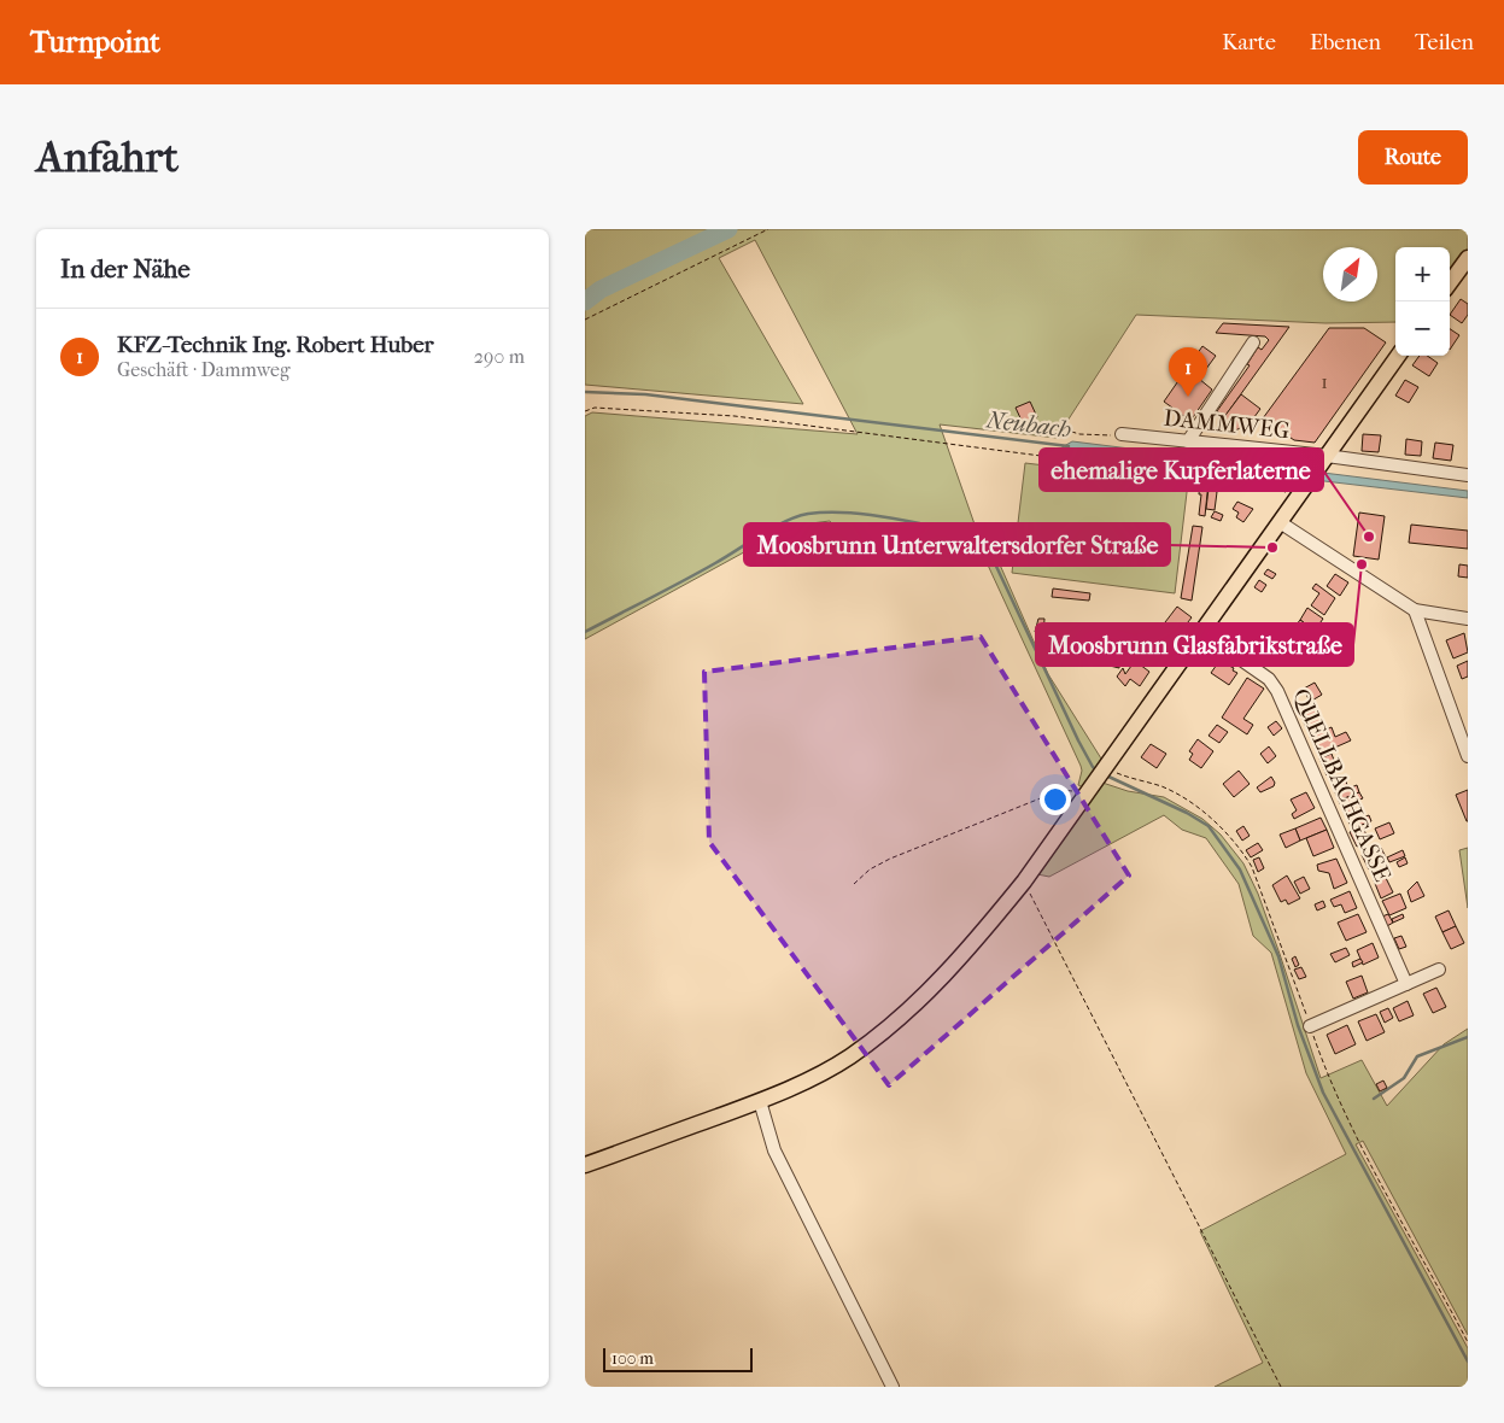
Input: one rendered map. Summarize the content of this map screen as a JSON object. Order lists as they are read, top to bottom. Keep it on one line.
{"streets":{"street":["DAMMWEG","QUELLBACHGASSE"]},"water":["Neubach"],"places":["ehemalige Kupferlaterne","Moosbrunn Unterwaltersdorfer Straße","Moosbrunn Glasfabrikstraße"],"house_numbers":["1"],"scale_bar":"100 m","north":"top right","page":{"header":"Turnpoint","nav":["Karte","Ebenen","Teilen"],"buttons":"Route","title":"Anfahrt","heading":"In der Nähe","map_buttons":["+","−"],"list":[{"mark":"1","name":"KFZ-Technik Ing. Robert Huber","note":"Geschäft · Dammweg","value":"290 m"}],"pins":"1","scale":"100 m"}}
